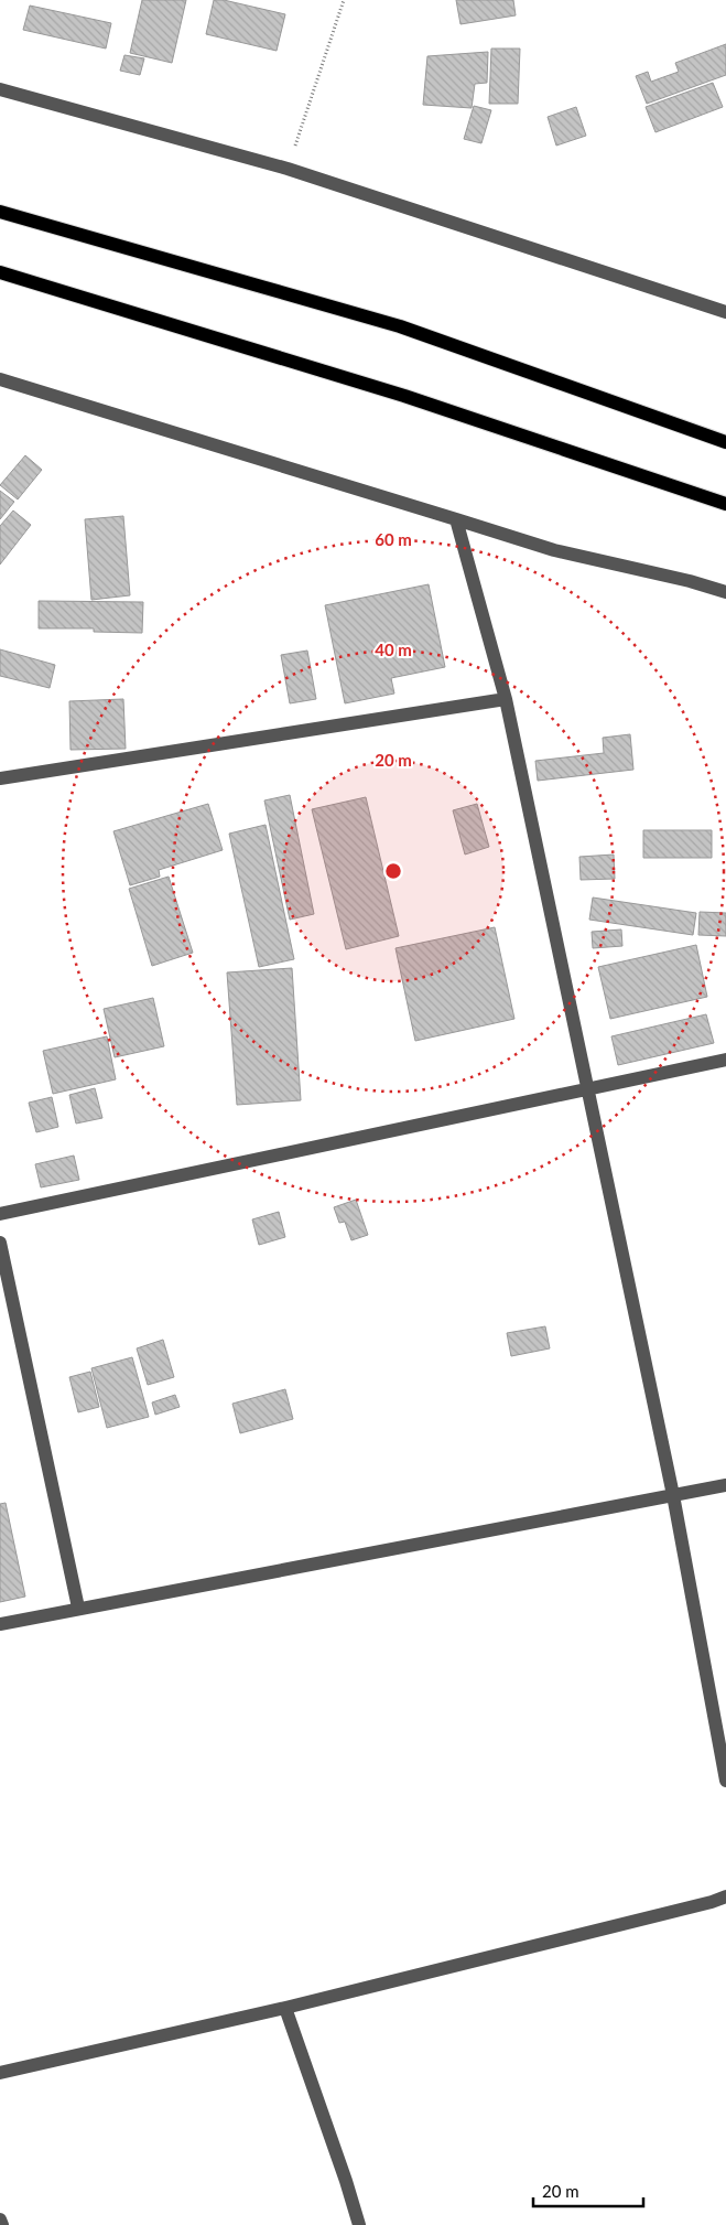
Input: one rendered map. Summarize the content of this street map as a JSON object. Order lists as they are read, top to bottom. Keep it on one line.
{"scale_bar":"20 m","rings":["60 m","40 m","20 m"]}
